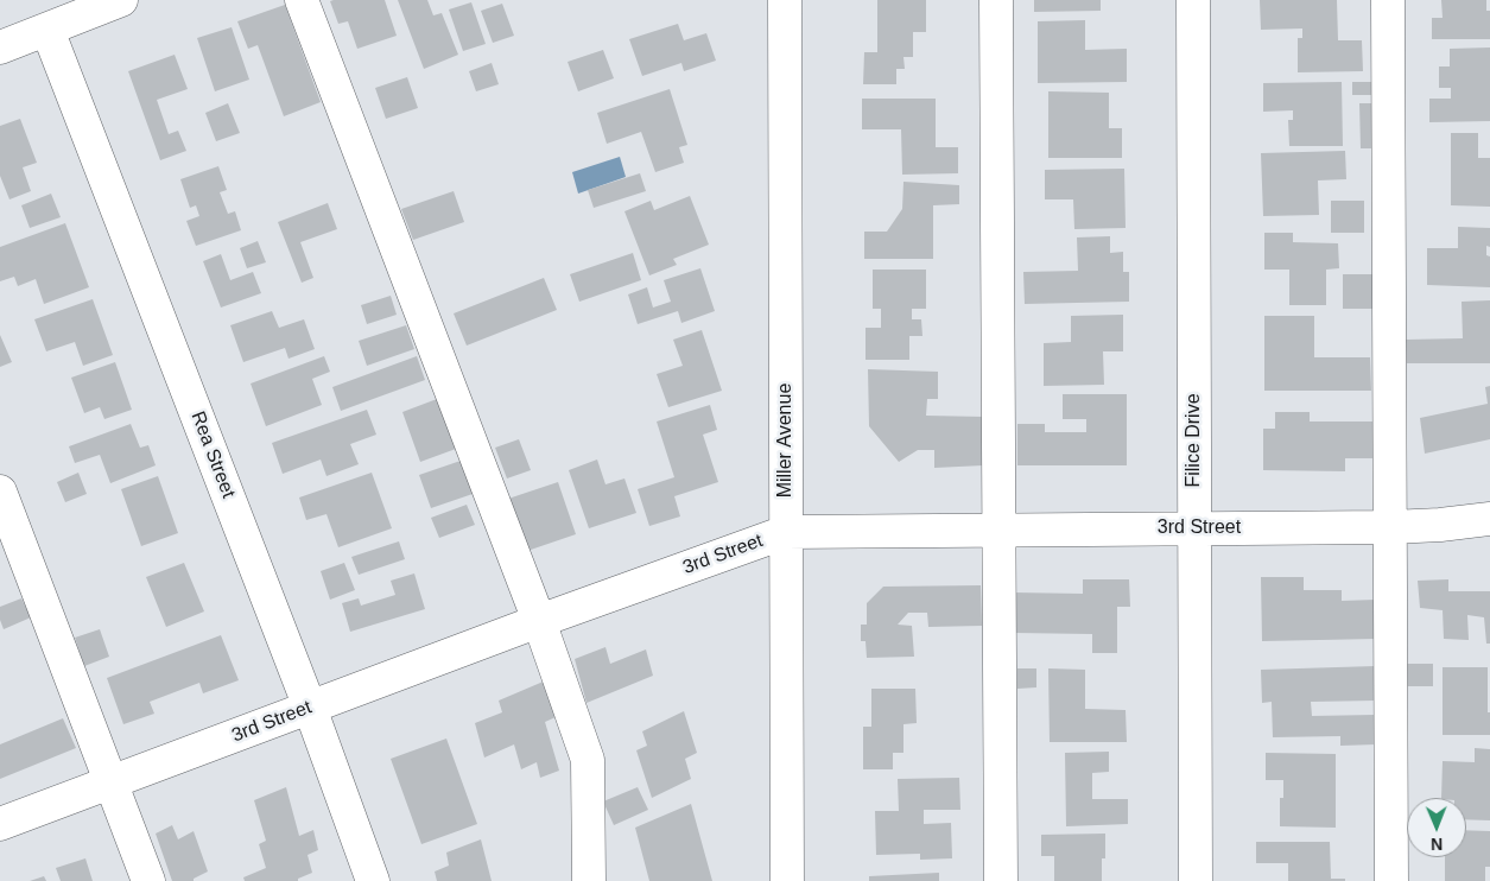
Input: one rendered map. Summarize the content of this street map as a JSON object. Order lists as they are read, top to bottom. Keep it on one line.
{"streets":{"street":["Miller Avenue","Filice Drive","Rea Street","3rd Street"]},"crossings":[["Miller Avenue","3rd Street"],["Filice Drive","3rd Street"],["Rea Street","3rd Street"]],"north":"bottom"}
